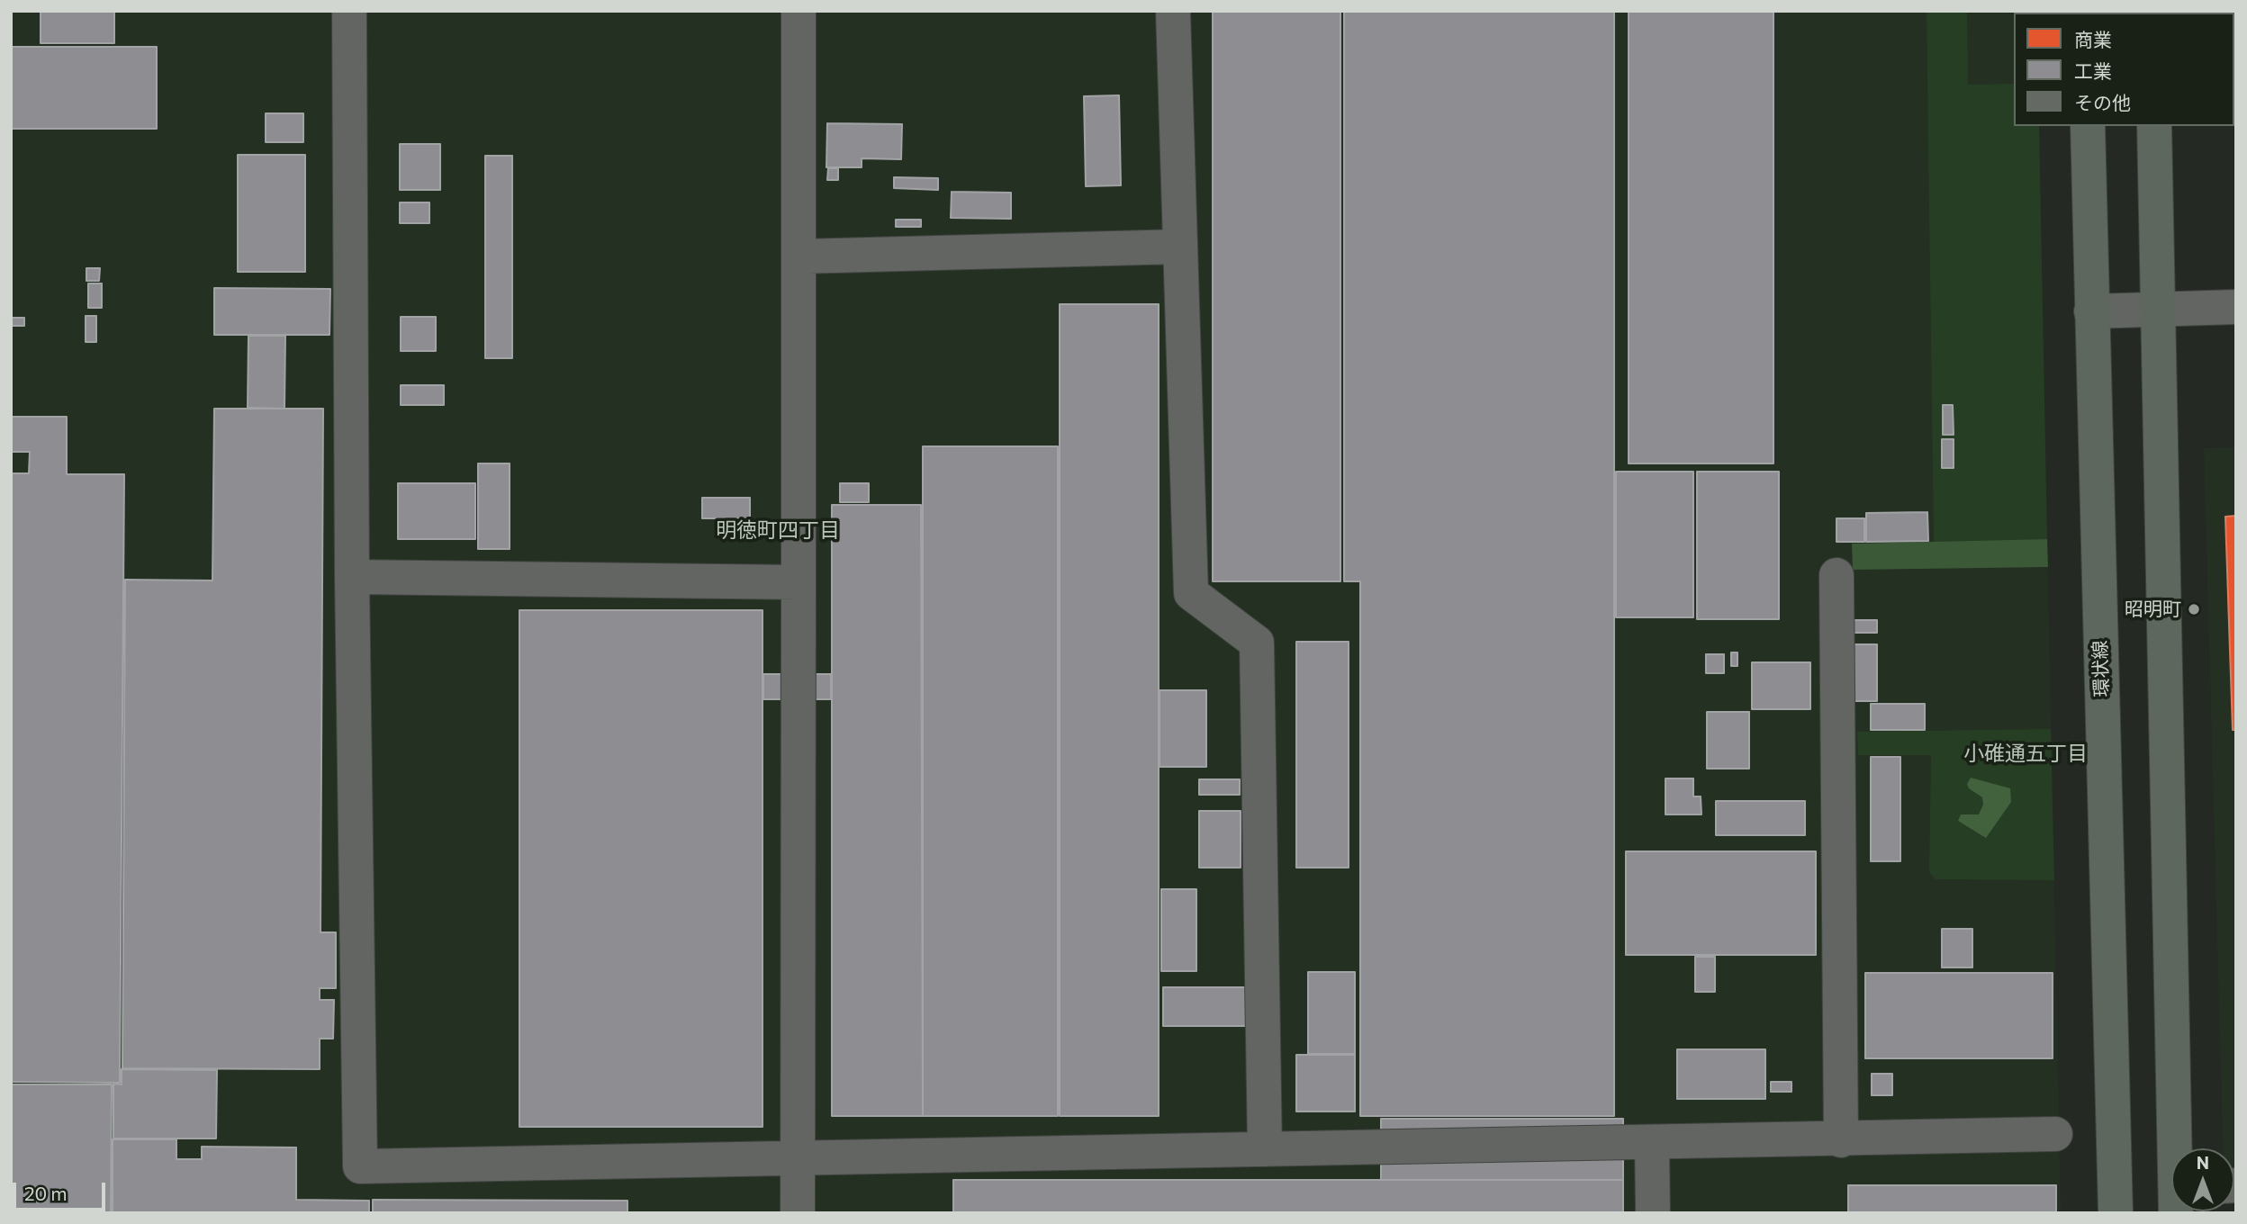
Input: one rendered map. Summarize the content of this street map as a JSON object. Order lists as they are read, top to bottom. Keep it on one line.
{"streets":{"main road":["環状線"]},"districts":["明徳町四丁目","小碓通五丁目"],"places":["昭明町"],"legend":["商業","工業","その他"],"scale_bar":"20 m","north":"top"}
